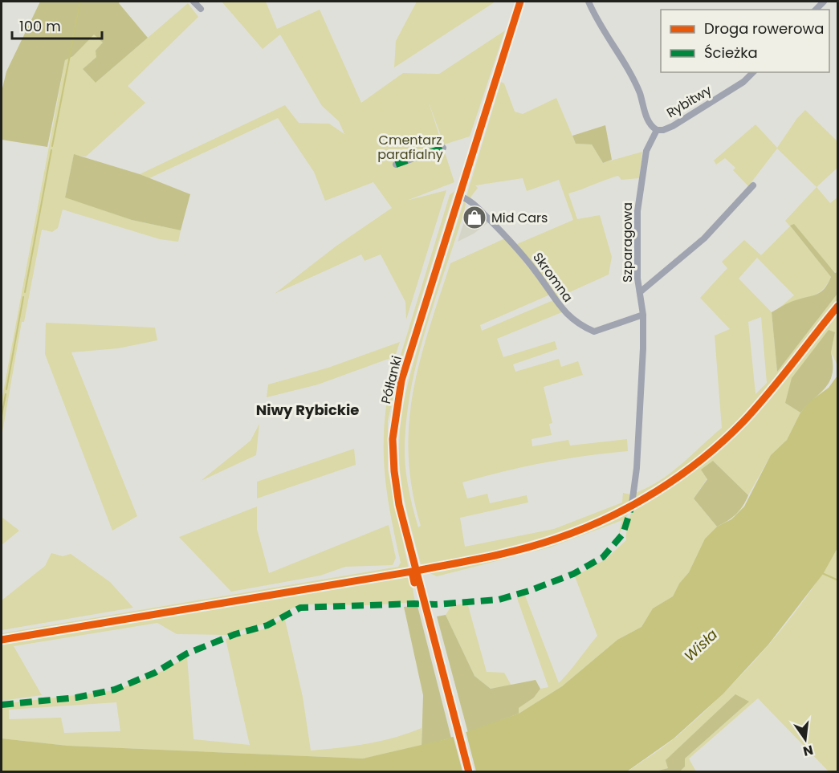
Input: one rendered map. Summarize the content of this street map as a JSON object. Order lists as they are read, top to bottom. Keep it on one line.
{"streets":{"street":["Rybitwy","Szparagowa","Skromna","Półłanki"]},"crossings":[["Rybitwy","Szparagowa"],["Szparagowa","Skromna"],["Skromna","Półłanki"]],"districts":["Niwy Rybickie"],"water":["Wisła"],"parks":["Cmentarz parafialny"],"places":{"shop":["Mid Cars"]},"legend":["Droga rowerowa","Ścieżka"],"scale_bar":"100 m","north":"bottom"}
